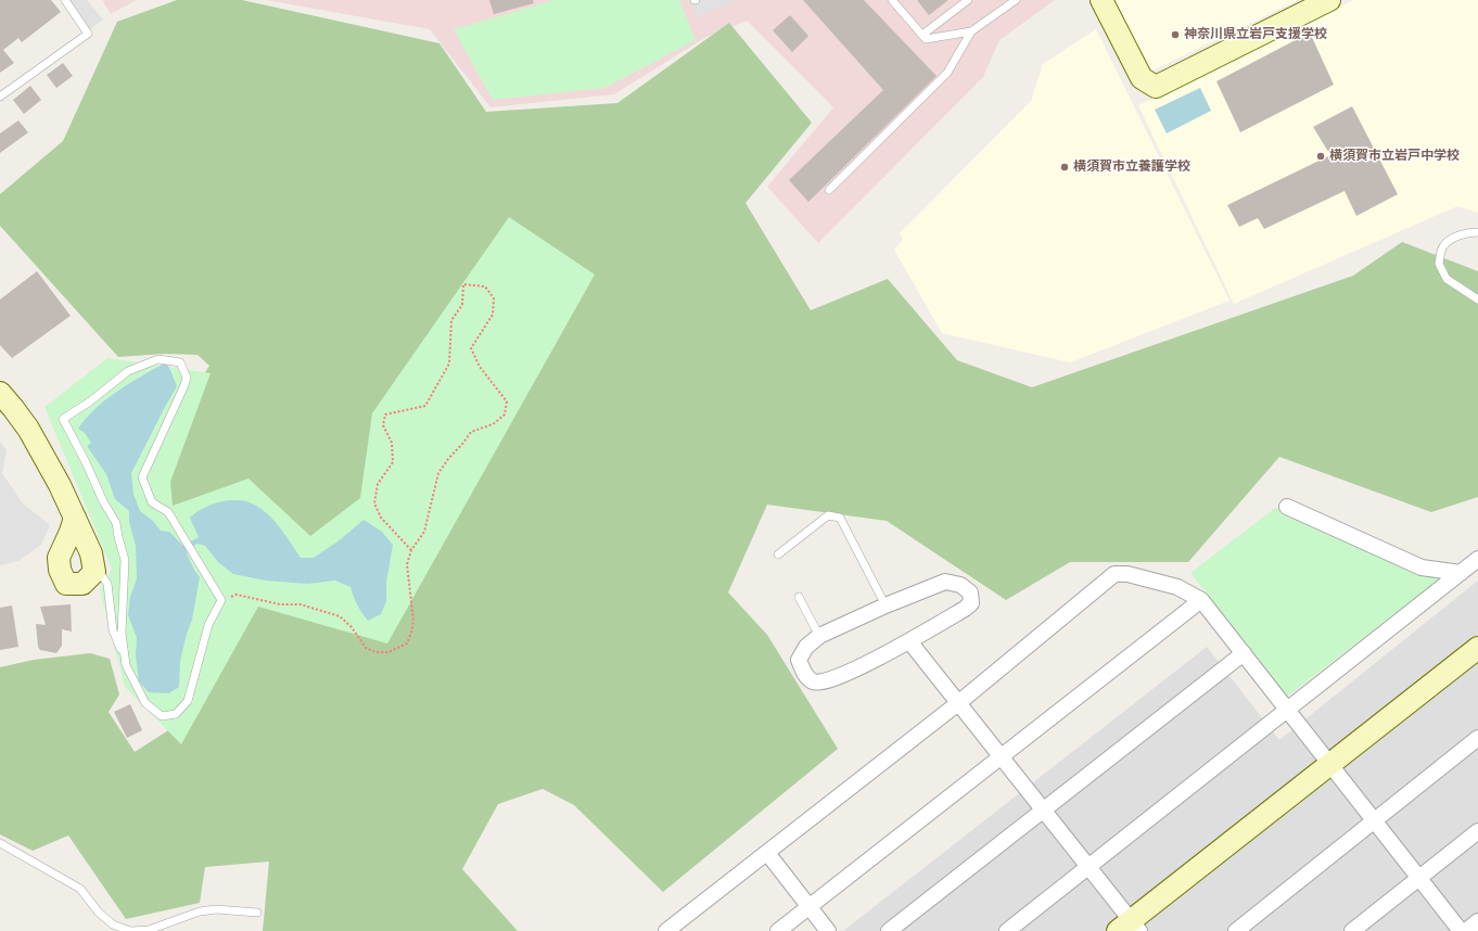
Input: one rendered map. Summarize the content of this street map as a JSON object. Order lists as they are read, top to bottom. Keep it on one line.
{"places":["神奈川県立岩戸支援学校","横須賀市立岩戸中学校","横須賀市立養護学校"]}
